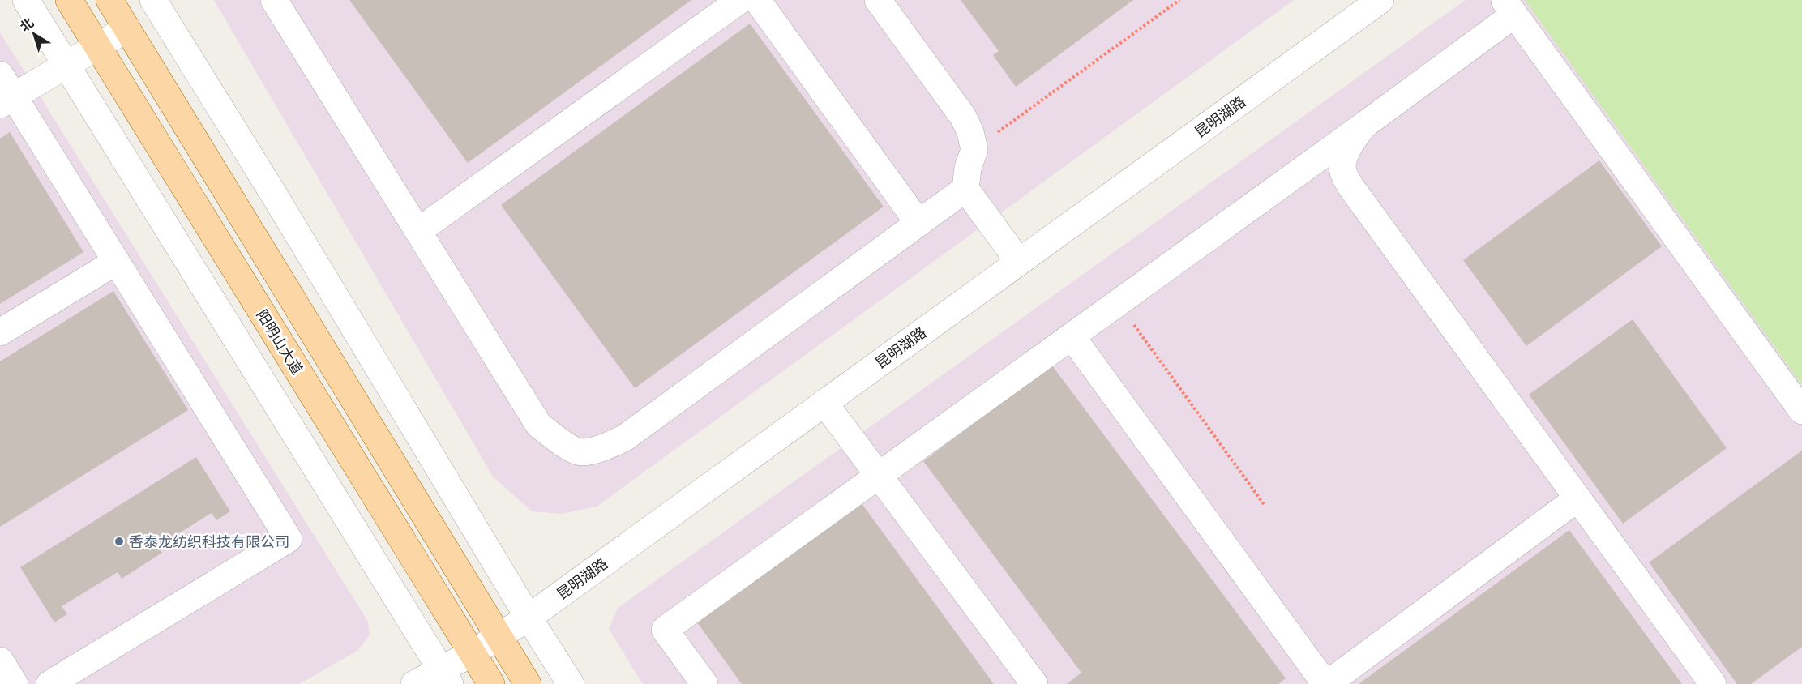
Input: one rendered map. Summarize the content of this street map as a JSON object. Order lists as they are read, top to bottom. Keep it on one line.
{"streets":{"main road":["阳明山大道"],"street":["昆明湖路"]},"crossings":[["昆明湖路","阳明山大道"]],"places":["香泰龙纺织科技有限公司"],"north":"top left"}
